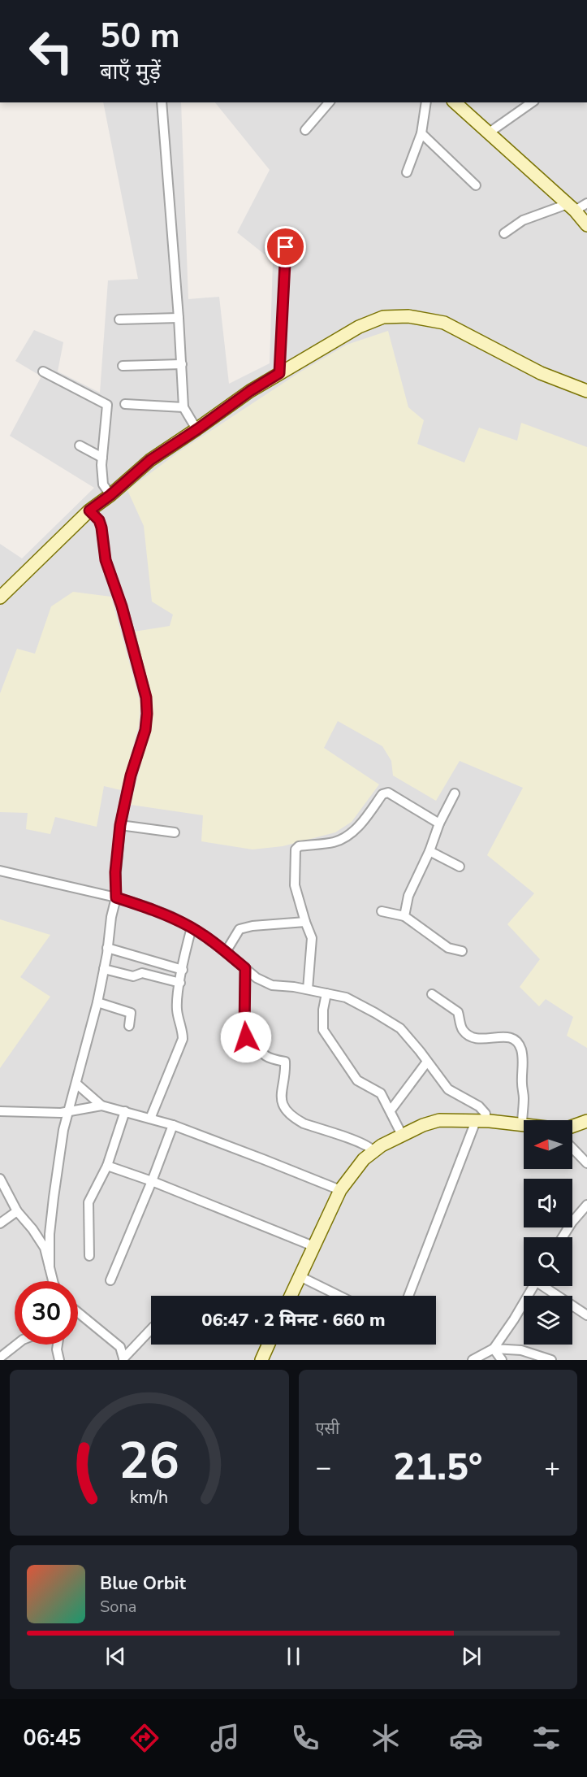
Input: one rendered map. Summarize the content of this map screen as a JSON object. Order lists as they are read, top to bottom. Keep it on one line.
{"north":"left","page":{"turn":["50 m","बाएँ मुड़ें"],"limit":"30","trip":"06:47 · 2 मिनट · 660 m","tile":"एसी","heat":["−","21.5°","+"],"song":["Blue Orbit","Sona"],"tabs":"06:45","gauge":["26","km/h"]}}
